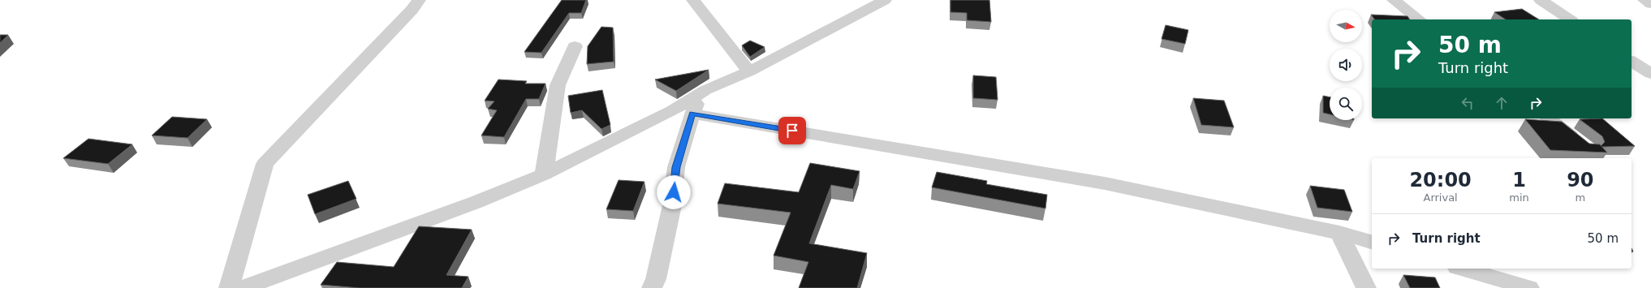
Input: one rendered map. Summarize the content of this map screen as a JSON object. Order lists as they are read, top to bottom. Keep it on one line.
{"north":"right","page":{"turn":["50 m","Turn right"],"eta":["20:00","Arrival","1","min","90","m"],"list":[{"name":"Turn right","value":"50 m"}]}}
